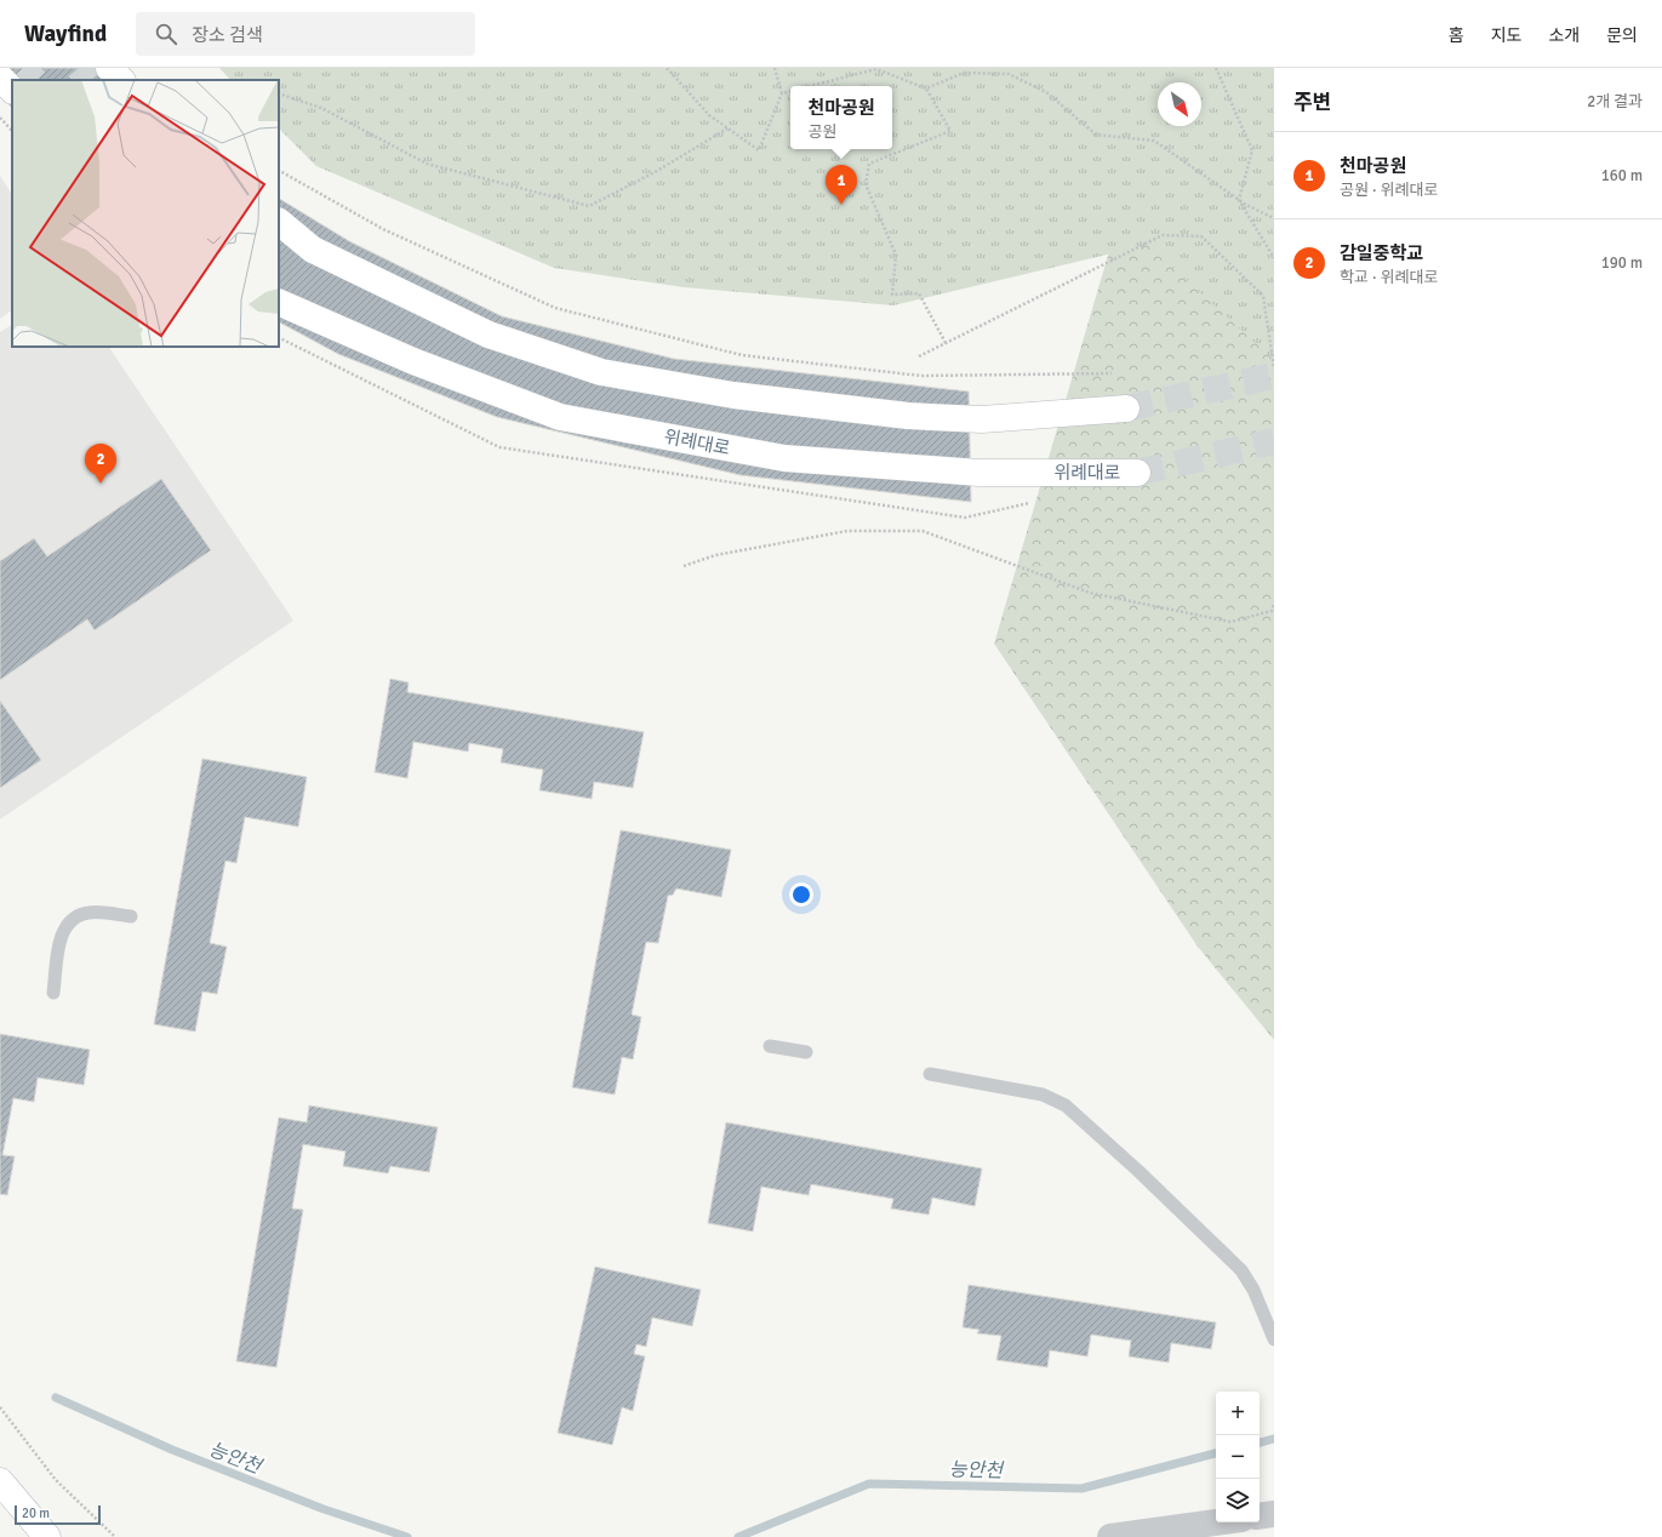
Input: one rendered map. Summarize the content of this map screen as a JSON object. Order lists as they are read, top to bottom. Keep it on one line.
{"streets":{"main road":["위례대로"]},"water":["능안천"],"scale_bar":"20 m","north":"bottom right","page":{"header":"Wayfind","search":"장소 검색","nav":["홈","지도","소개","문의"],"heading":["주변","2개 결과"],"popup":["천마공원","공원"],"list":[{"mark":"1","name":"천마공원","note":"공원 · 위례대로","value":"160 m"},{"mark":"2","name":"감일중학교","note":"학교 · 위례대로","value":"190 m"}],"pins":["1","2"],"map_buttons":["+","−"],"scale":"20 m"}}
